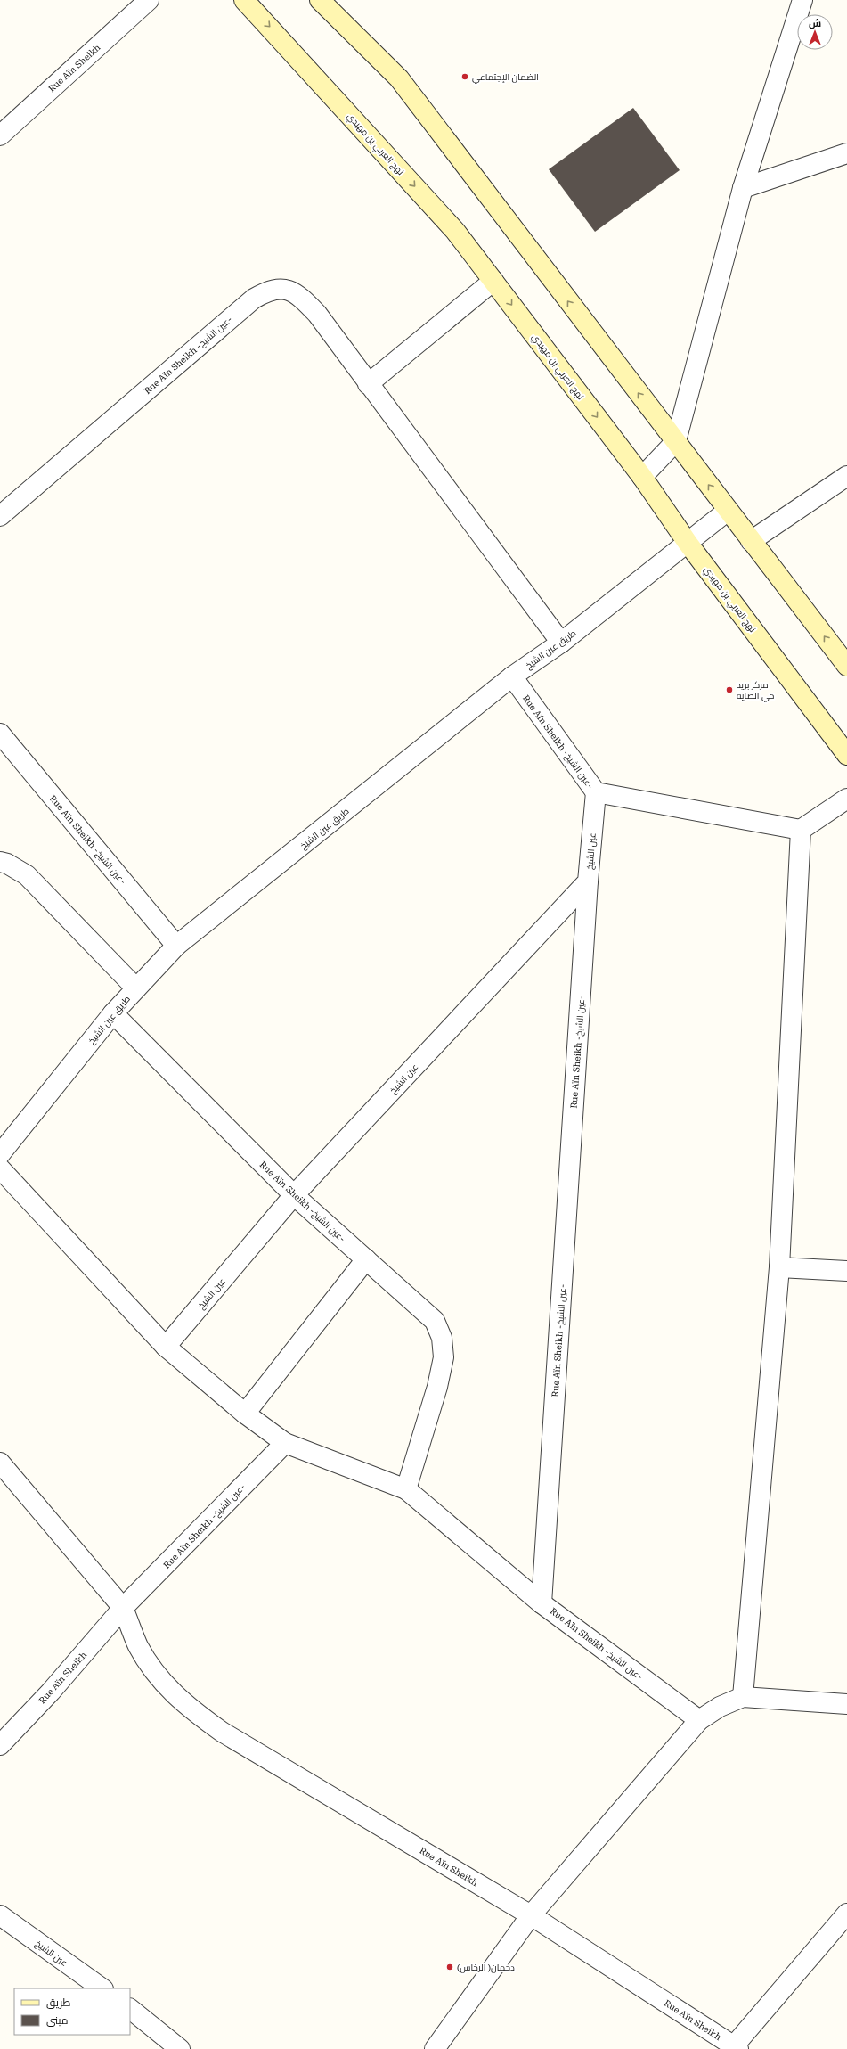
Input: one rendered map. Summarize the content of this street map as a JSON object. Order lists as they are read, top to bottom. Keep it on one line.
{"streets":{"main road":["نهج العربي بن مهيدي"],"street":["Rue Aïn Sheikh","Rue Aïn Sheikh -عين الشيخ-","طريق عين الشيخ","عين الشيخ"]},"crossings":[["Rue Aïn Sheikh","Rue Aïn Sheikh -عين الشيخ-"],["نهج العربي بن مهيدي","طريق عين الشيخ"],["Rue Aïn Sheikh -عين الشيخ-","طريق عين الشيخ"],["Rue Aïn Sheikh -عين الشيخ-","عين الشيخ"]],"places":["الضمان الإجتماعي","مركز بريد حي الضاية","دحمان( الرخاس)"],"legend":["طريق","مبنى"],"north":"top"}
